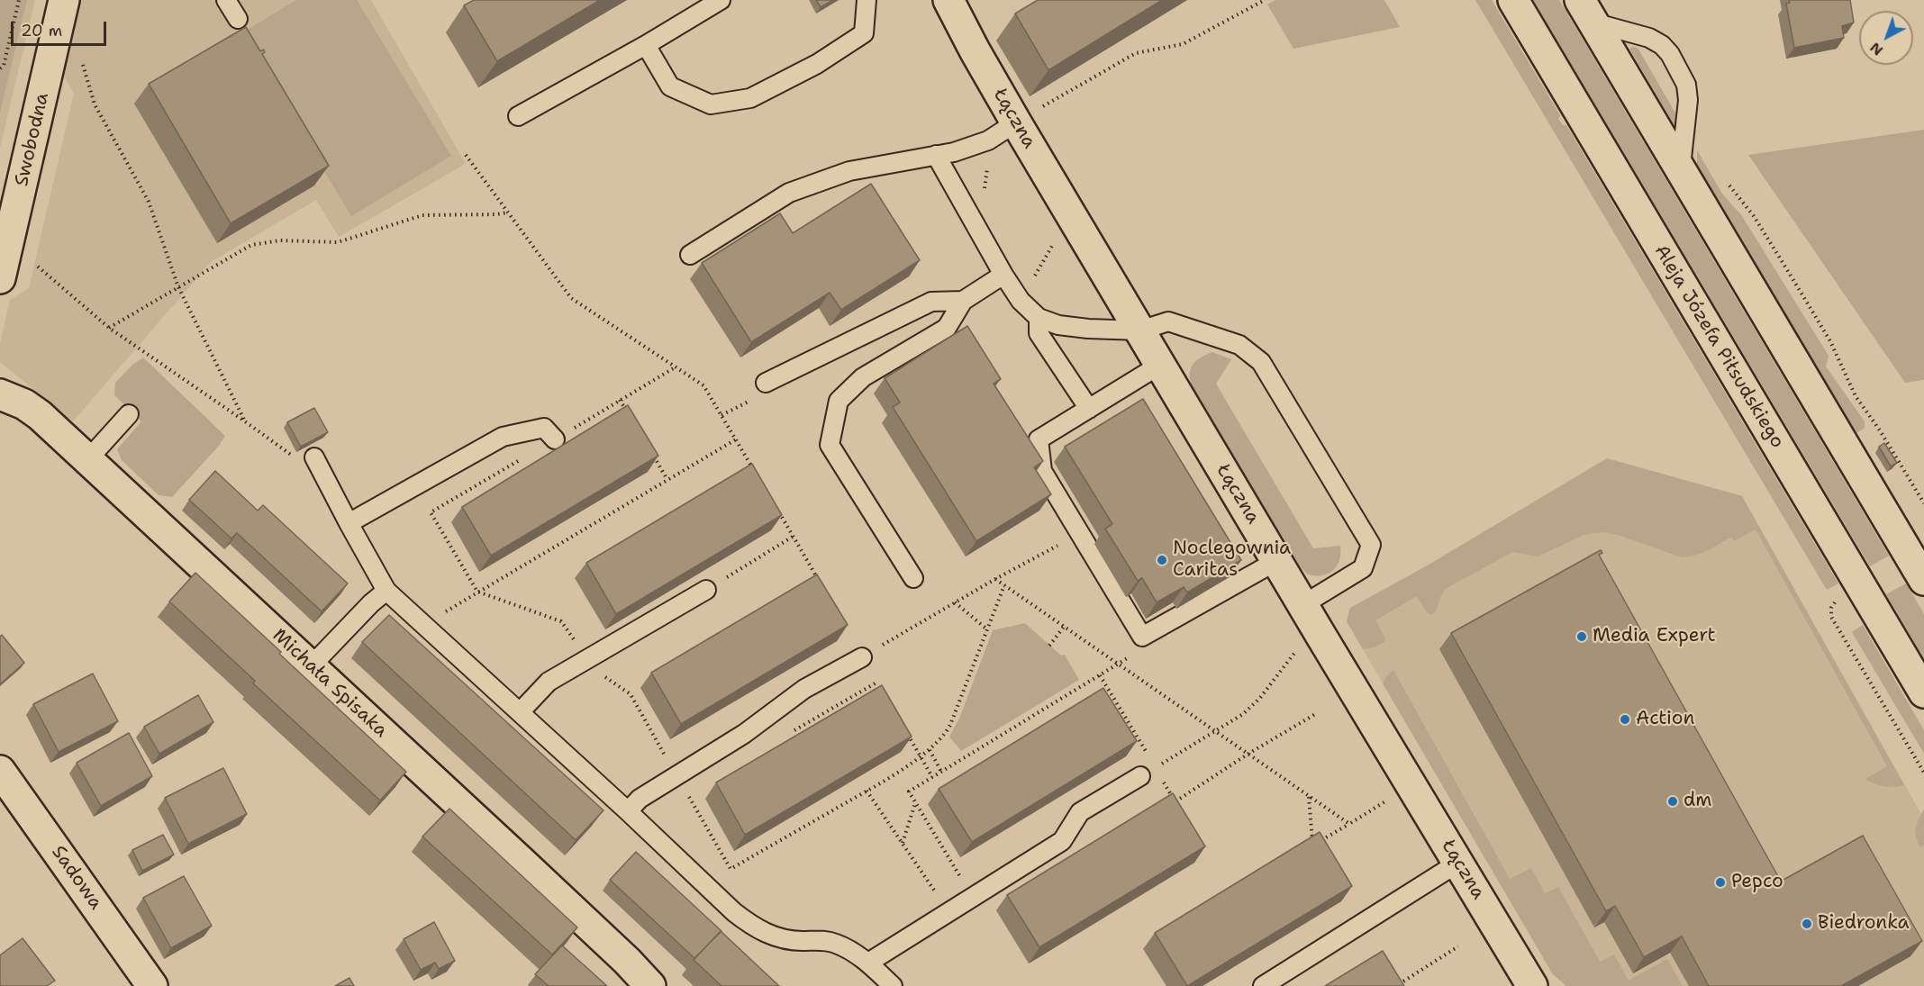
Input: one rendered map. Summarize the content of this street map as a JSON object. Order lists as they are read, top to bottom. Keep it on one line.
{"streets":{"street":["Łączna","Swobodna","Aleja Józefa Piłsudskiego","Michała Spisaka","Sadowa"]},"places":["Noclegownia Caritas","Media Expert","Action","dm","Pepco","Biedronka"],"scale_bar":"20 m","north":"bottom left"}
